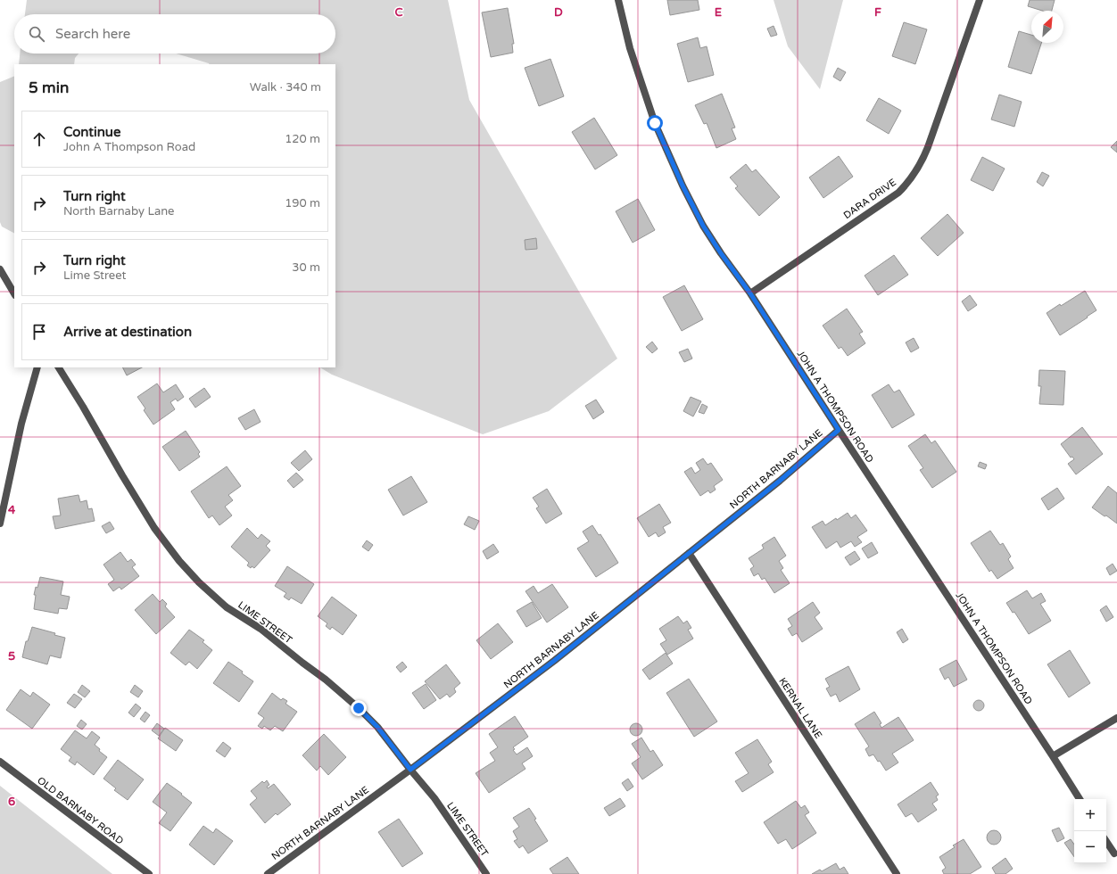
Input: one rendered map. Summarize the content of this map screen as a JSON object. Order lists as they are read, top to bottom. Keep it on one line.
{"streets":{"street":["DARA DRIVE","JOHN A THOMPSON ROAD","NORTH BARNABY LANE","LIME STREET","KERNAL LANE","OLD BARNABY ROAD"]},"crossings":[["DARA DRIVE","JOHN A THOMPSON ROAD"],["JOHN A THOMPSON ROAD","NORTH BARNABY LANE"],["NORTH BARNABY LANE","LIME STREET"],["NORTH BARNABY LANE","KERNAL LANE"]],"north":"top right","page":{"search":"Search here","heading":["5 min","Walk · 340 m"],"list":[["Continue","John A Thompson Road","120 m"],["Turn right","North Barnaby Lane","190 m"],["Turn right","Lime Street","30 m"],"Arrive at destination"],"map_buttons":["+","−"]},"grid":{"columns":["C","D","E","F"],"rows":["4","5","6"]}}
